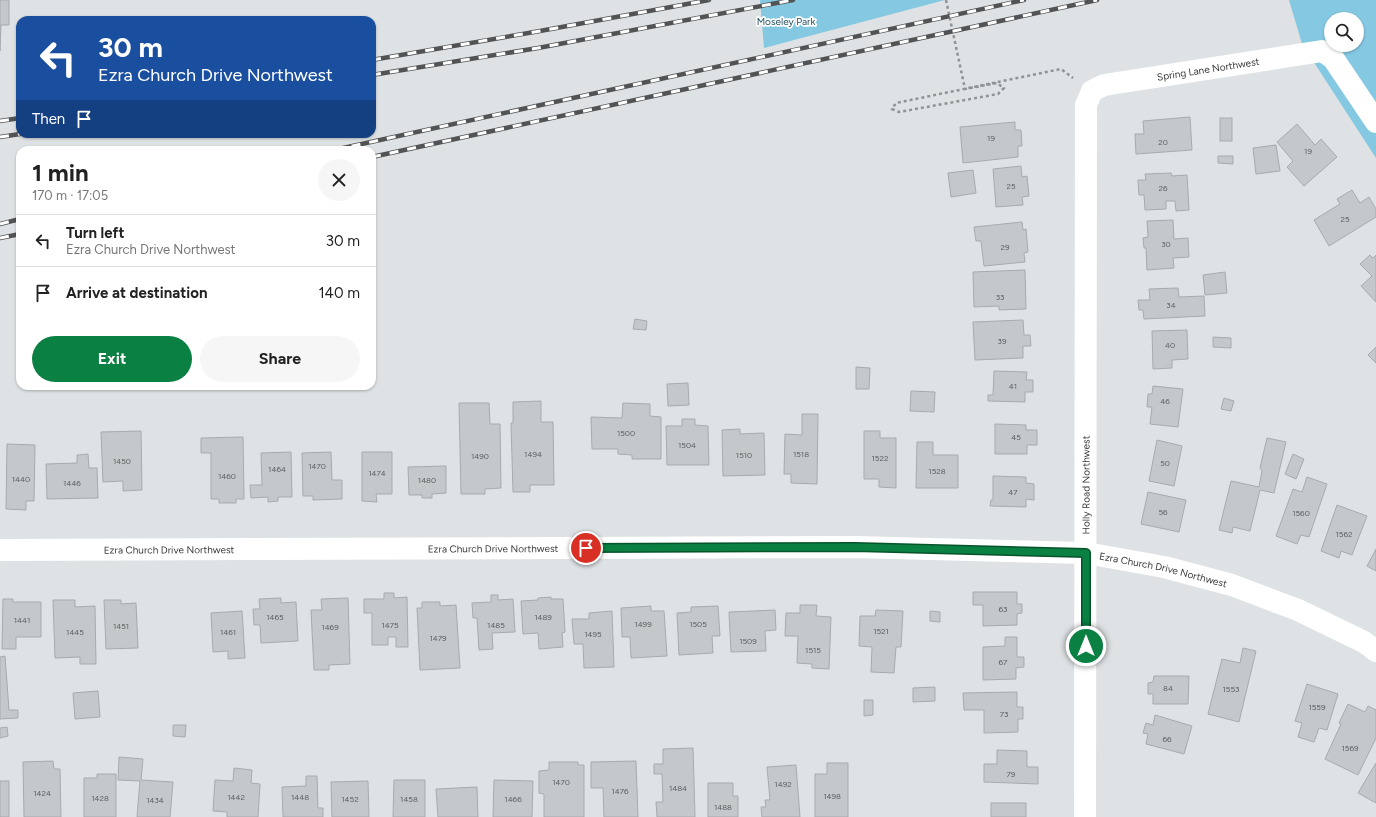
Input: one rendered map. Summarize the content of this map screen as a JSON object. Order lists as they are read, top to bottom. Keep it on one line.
{"streets":{"street":["Spring Lane Northwest","Holly Road Northwest","Ezra Church Drive Northwest"]},"crossings":[["Spring Lane Northwest","Holly Road Northwest"],["Holly Road Northwest","Ezra Church Drive Northwest"]],"parks":["Moseley Park"],"house_numbers":["19","20","19","25","26","25","30","29","33","34","39","40","41","46","1500","45","1504","1494","1518","1510","1490","1522","1450","50","1470","1464","1528","1474","1460","1440","1480","1446","47","56","1560","1562","63","1465","1489","1441","1499","1505","1475","1485","1451","1469","1521","1445","1461","1495","1479","1509","1515","67","84","1553","1559","73","66","1569","79","1470","1492","1484","1476","1424","1498","1442","1448","1428","1452","1458","1466","1434","1488"],"page":{"turn":["30 m","Ezra Church Drive Northwest"],"then":"Then","heading":["1 min","170 m · 17:05"],"list":[{"name":"Turn left","note":"Ezra Church Drive Northwest","value":"30 m"},{"name":"Arrive at destination","value":"140 m"}],"buttons":["Exit","Share"]}}
